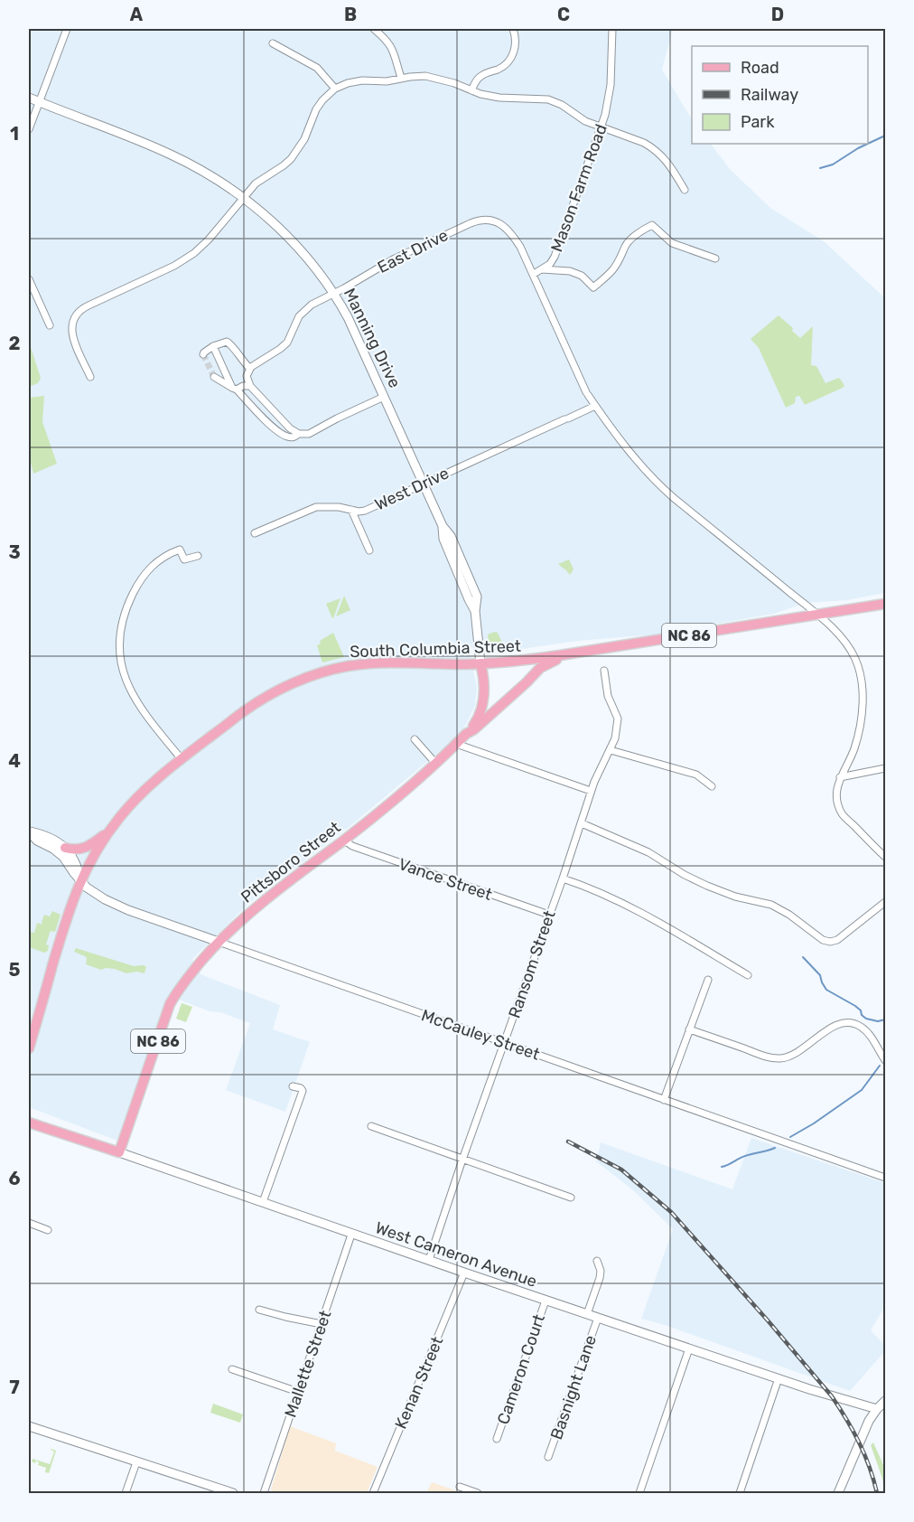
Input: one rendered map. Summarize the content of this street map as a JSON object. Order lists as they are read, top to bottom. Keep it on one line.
{"streets":{"main road":["Manning Drive","NC 86","South Columbia Street","Pittsboro Street","West Cameron Avenue"],"street":["Mason Farm Road","East Drive","West Drive","Vance Street","Ransom Street","McCauley Street","Mallette Street","Cameron Court","Kenan Street","Basnight Lane"]},"crossings":[["Mason Farm Road","East Drive"],["East Drive","Manning Drive"],["Manning Drive","West Drive"],["Manning Drive","South Columbia Street"],["Manning Drive","Pittsboro Street"],["South Columbia Street","Pittsboro Street"],["South Columbia Street","McCauley Street"],["Pittsboro Street","Vance Street"],["Pittsboro Street","McCauley Street"],["Pittsboro Street","West Cameron Avenue"],["Vance Street","Ransom Street"],["Ransom Street","McCauley Street"],["Ransom Street","West Cameron Avenue"],["West Cameron Avenue","Mallette Street"],["West Cameron Avenue","Cameron Court"],["West Cameron Avenue","Kenan Street"],["West Cameron Avenue","Basnight Lane"]],"legend":["Road","Railway","Park"],"grid":{"columns":["A","B","C","D"],"rows":["1","2","3","4","5","6","7"]}}
